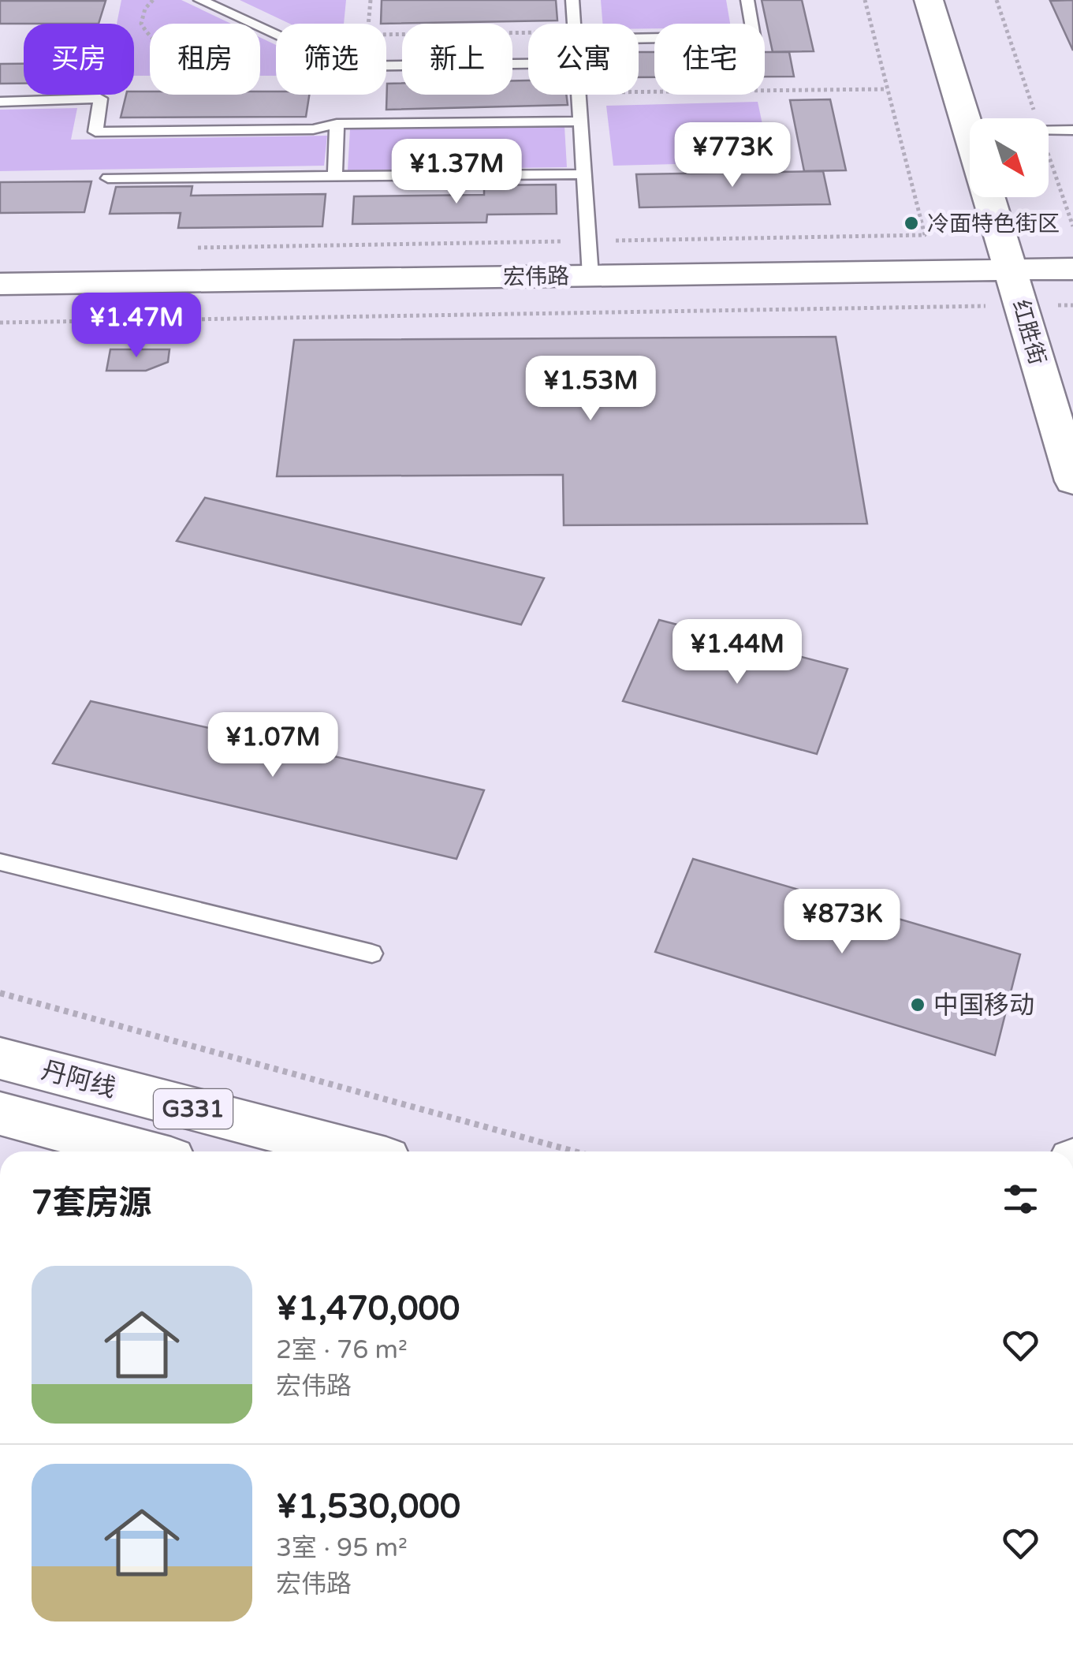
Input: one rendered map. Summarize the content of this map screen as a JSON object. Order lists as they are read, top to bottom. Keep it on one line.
{"streets":{"main road":["宏伟路","红胜街","丹阿线","G331"]},"crossings":[["宏伟路","红胜街"]],"places":["冷面特色街区","中国移动"],"north":"bottom right","page":{"chip":["买房","租房","筛选","新上","公寓","住宅"],"price":["¥773K","¥1.37M","¥1.47M","¥1.53M","¥1.44M","¥1.07M","¥873K"],"heading":"7套房源","list":[{"name":"¥1,470,000","note":"2室 · 76 m² · 宏伟路"},{"name":"¥1,530,000","note":"3室 · 95 m² · 宏伟路"}]}}
